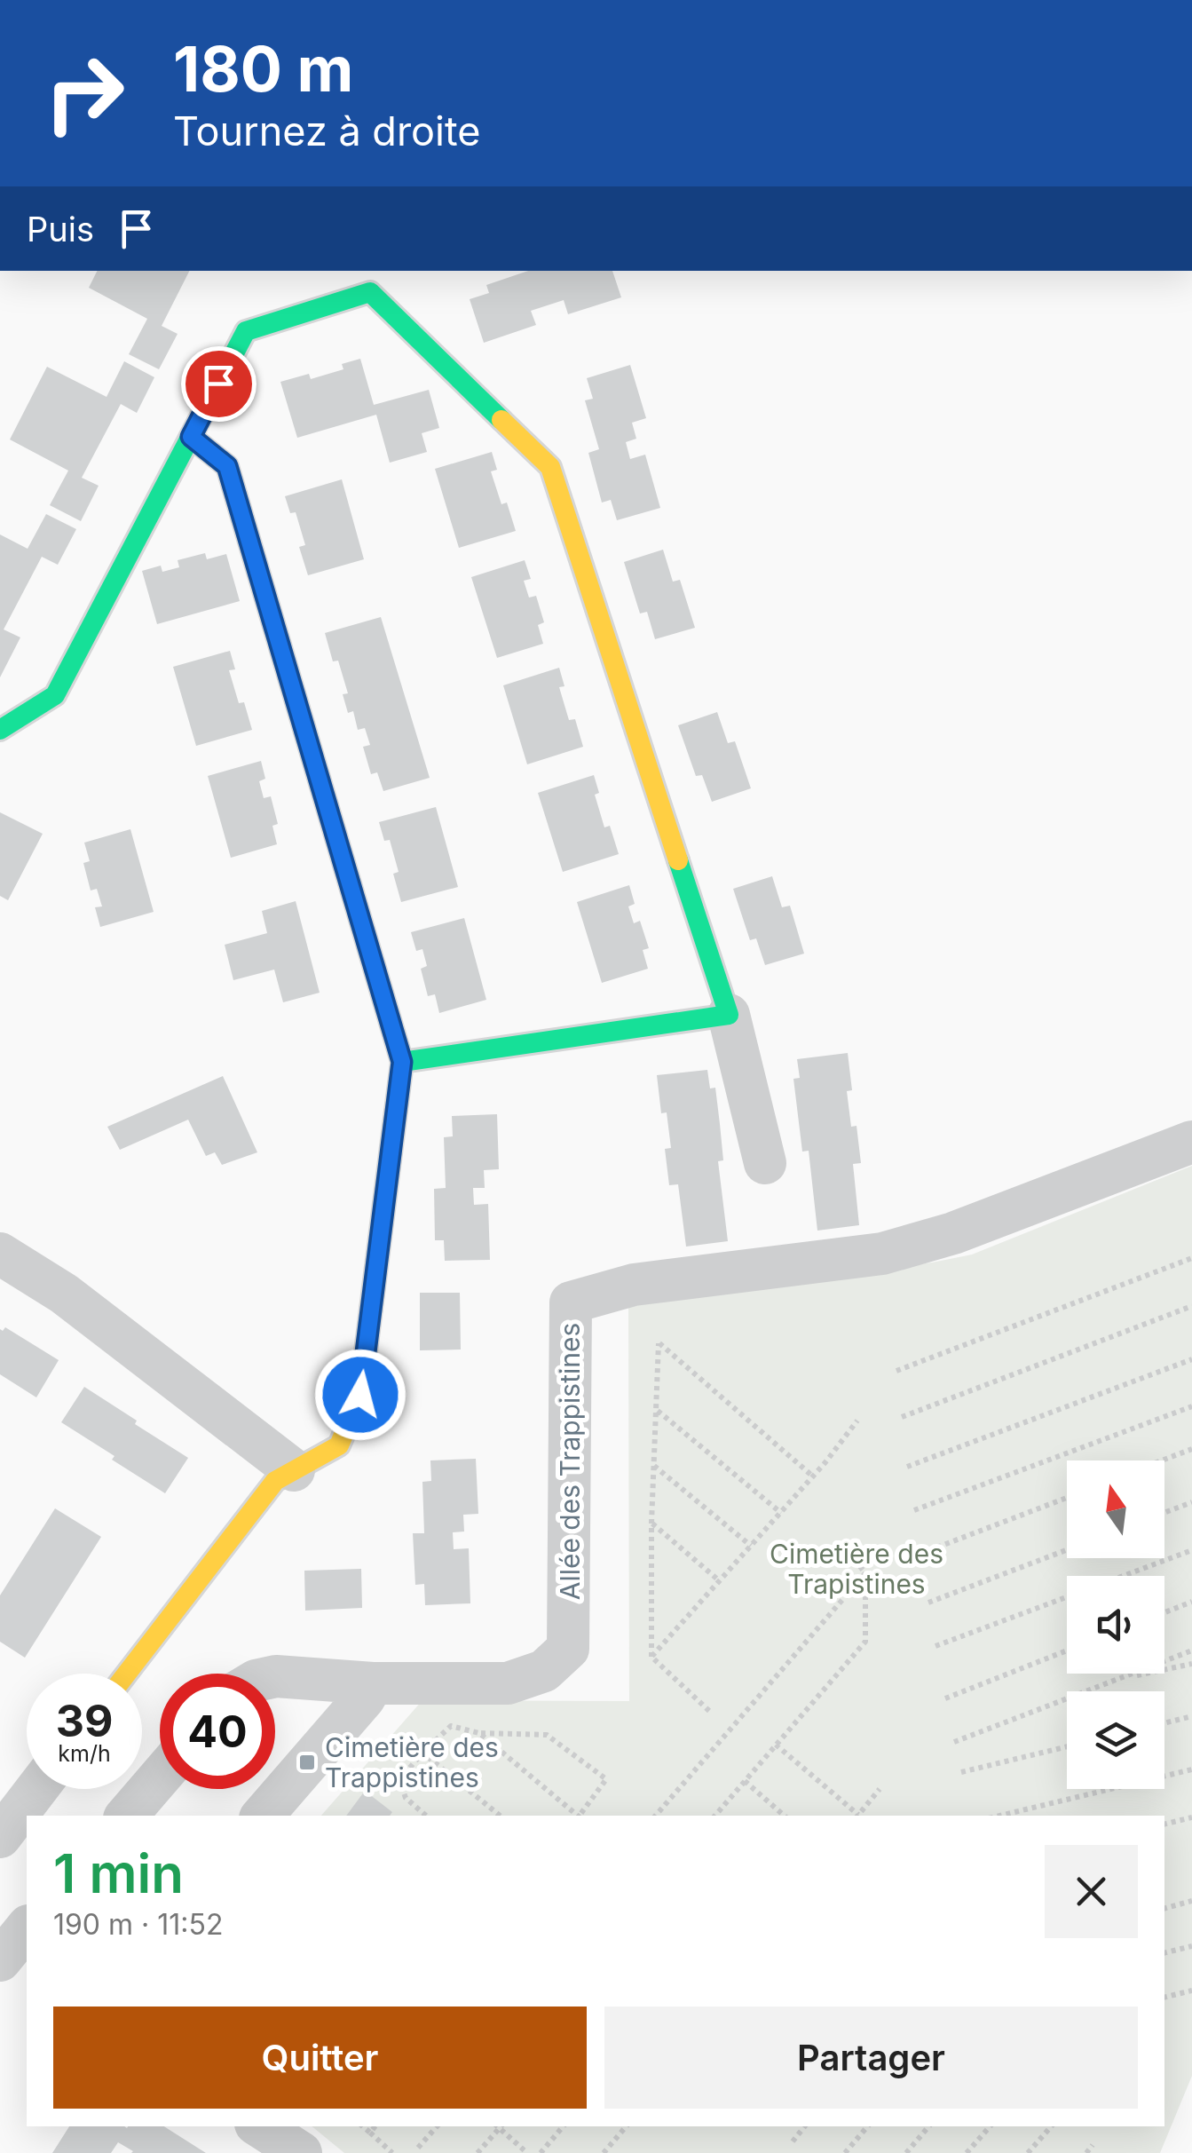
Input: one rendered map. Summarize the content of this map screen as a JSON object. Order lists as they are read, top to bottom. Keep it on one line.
{"streets":{"street":["Allée des Trappistines"]},"parks":["Cimetière des Trapistines"],"places":{"transit":["Cimetière des Trappistines"]},"north":"top","page":{"turn":["180 m","Tournez à droite"],"then":"Puis","speed":"39 km/h","limit":"40","heading":["1 min","190 m · 11:52"],"buttons":["Quitter","Partager"]}}
